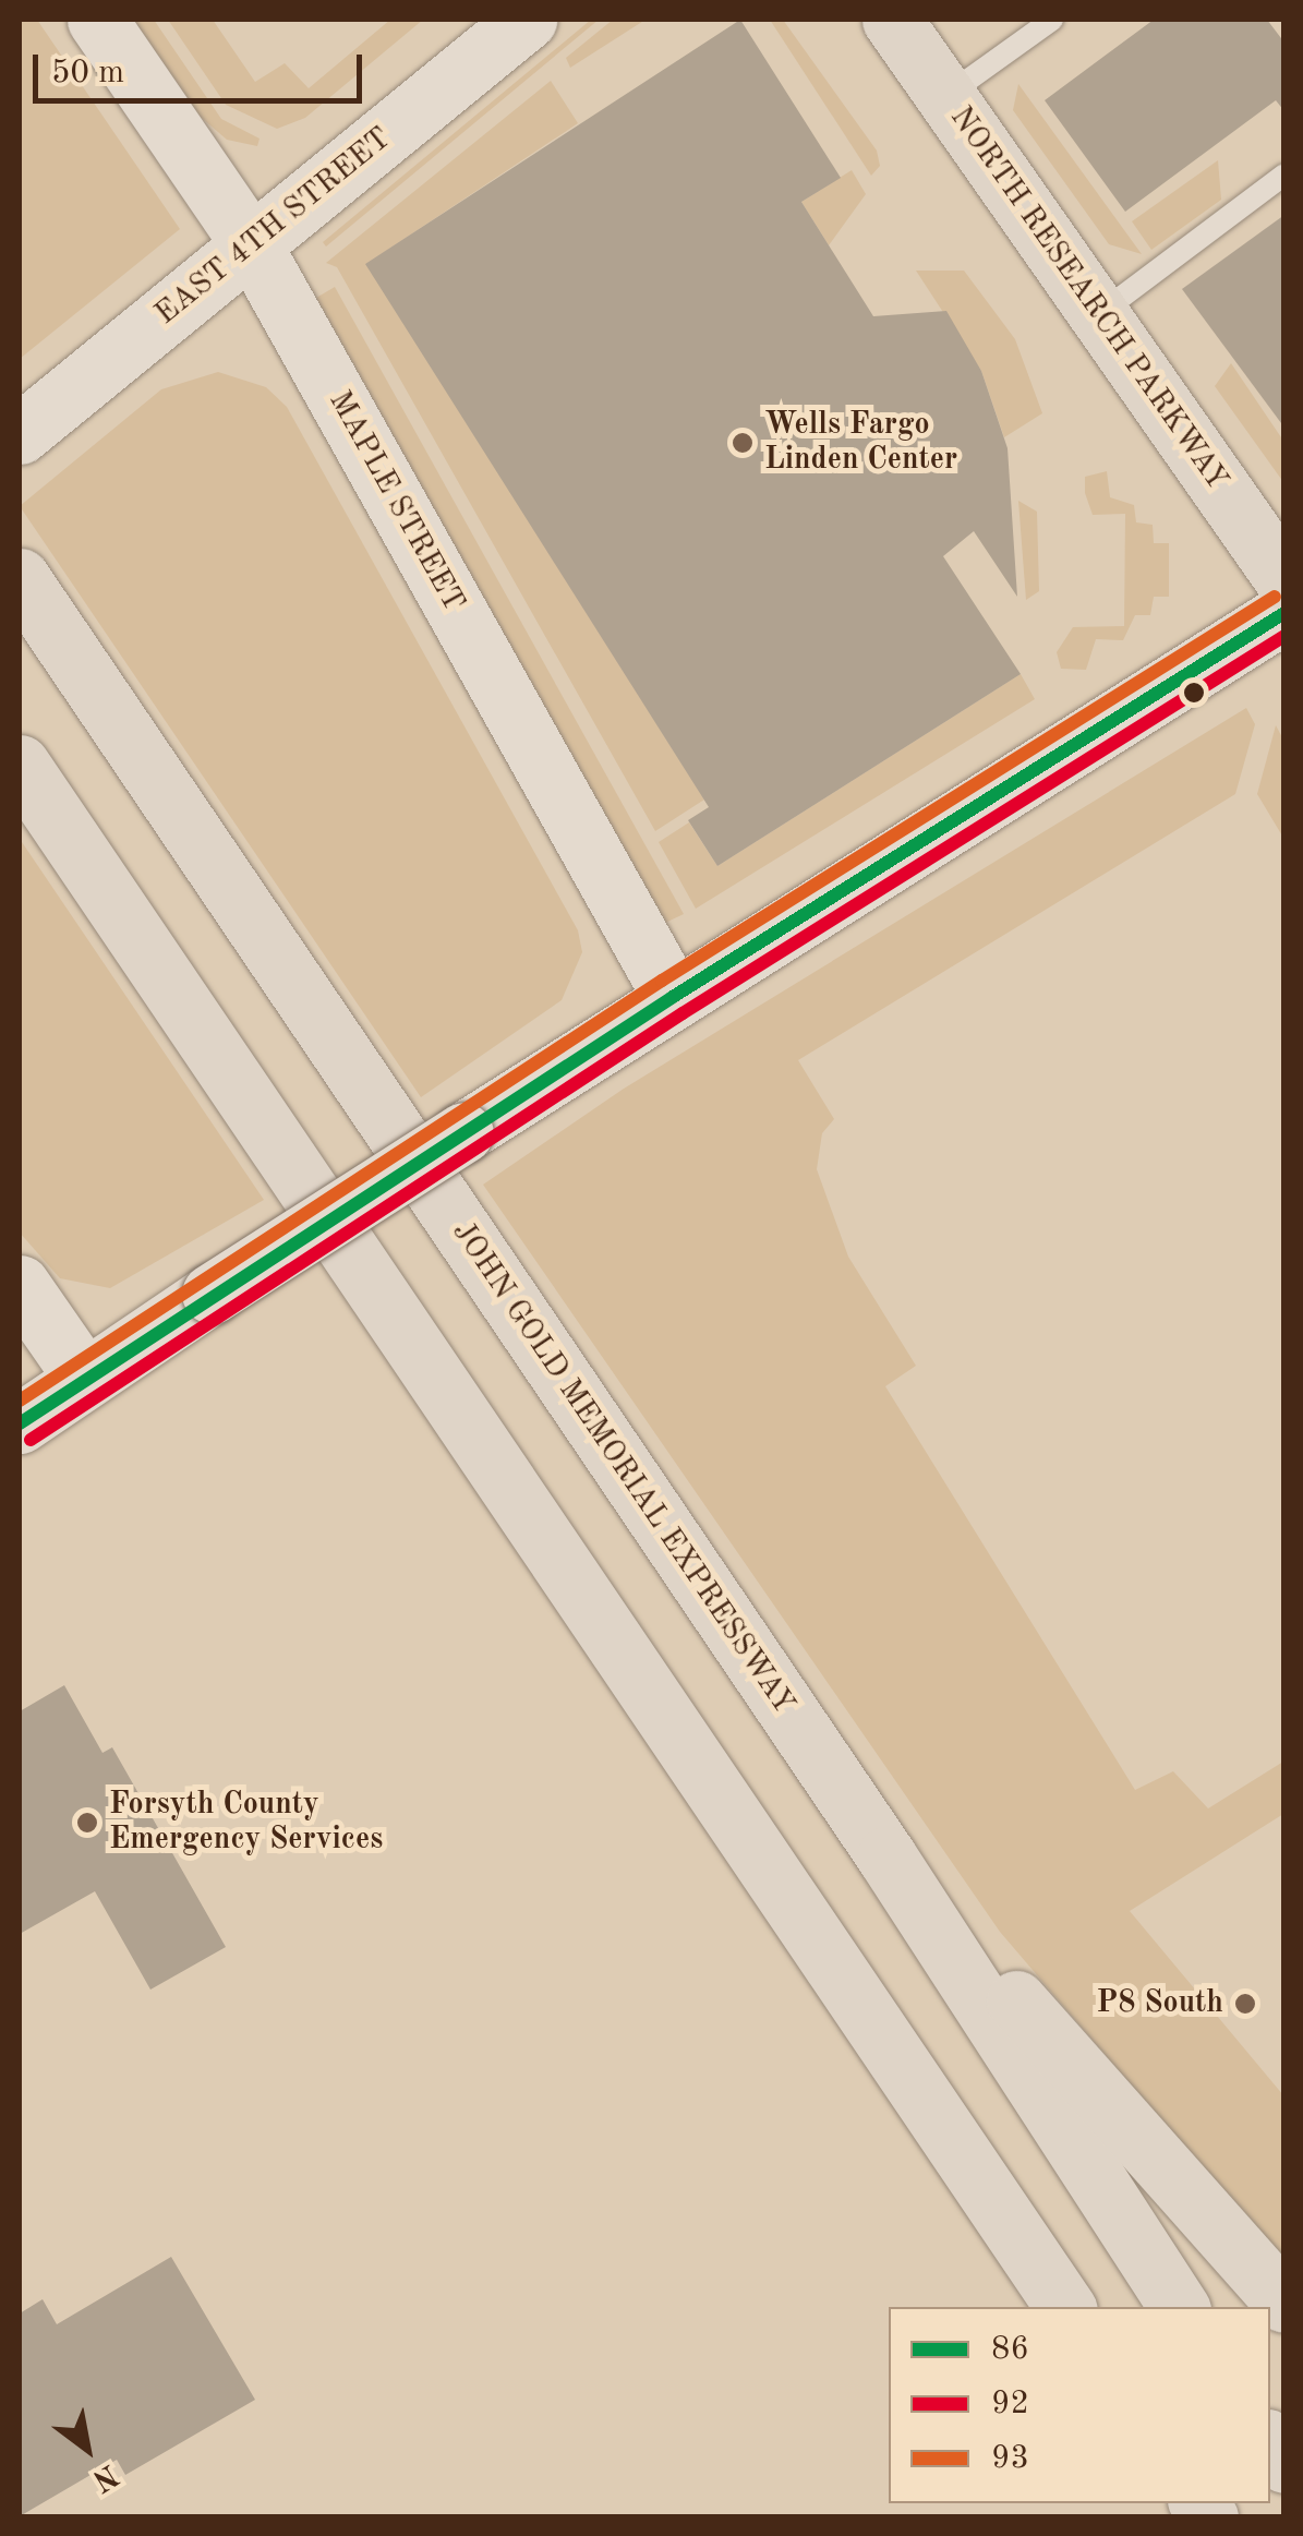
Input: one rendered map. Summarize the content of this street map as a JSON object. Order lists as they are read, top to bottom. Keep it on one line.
{"streets":{"main road":["NORTH RESEARCH PARKWAY","JOHN GOLD MEMORIAL EXPRESSWAY"],"street":["EAST 4TH STREET","MAPLE STREET"]},"crossings":[["EAST 4TH STREET","MAPLE STREET"]],"places":["Wells Fargo Linden Center","Forsyth County Emergency Services","P8 South"],"lines":["transit line 93","transit line 86","transit line 92"],"legend":["86","92","93"],"scale_bar":"50 m","north":"bottom right"}
